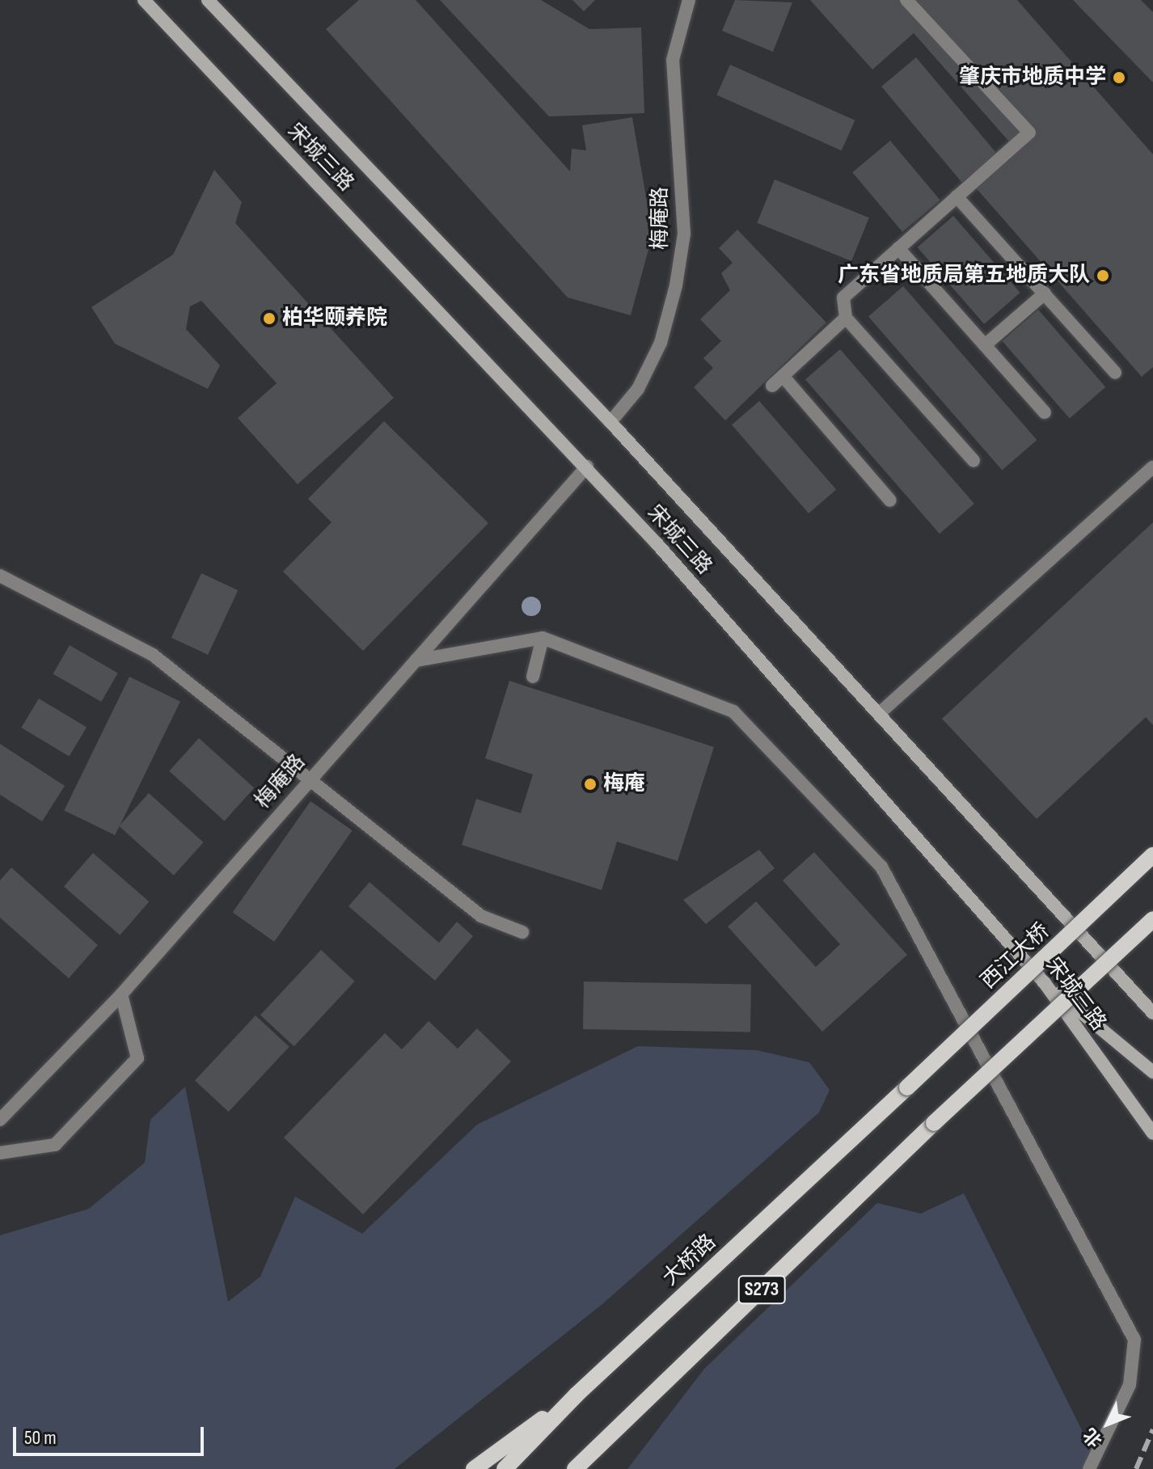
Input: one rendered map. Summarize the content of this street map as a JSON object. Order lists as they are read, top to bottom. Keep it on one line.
{"streets":{"main road":["宋城三路","西江大桥","大桥路","S273"],"street":["梅庵路"]},"crossings":[["宋城三路","梅庵路"],["西江大桥","大桥路"]],"places":["肇庆市地质中学","广东省地质局第五地质大队","柏华颐养院","梅庵"],"scale_bar":"50 m","north":"bottom left"}
